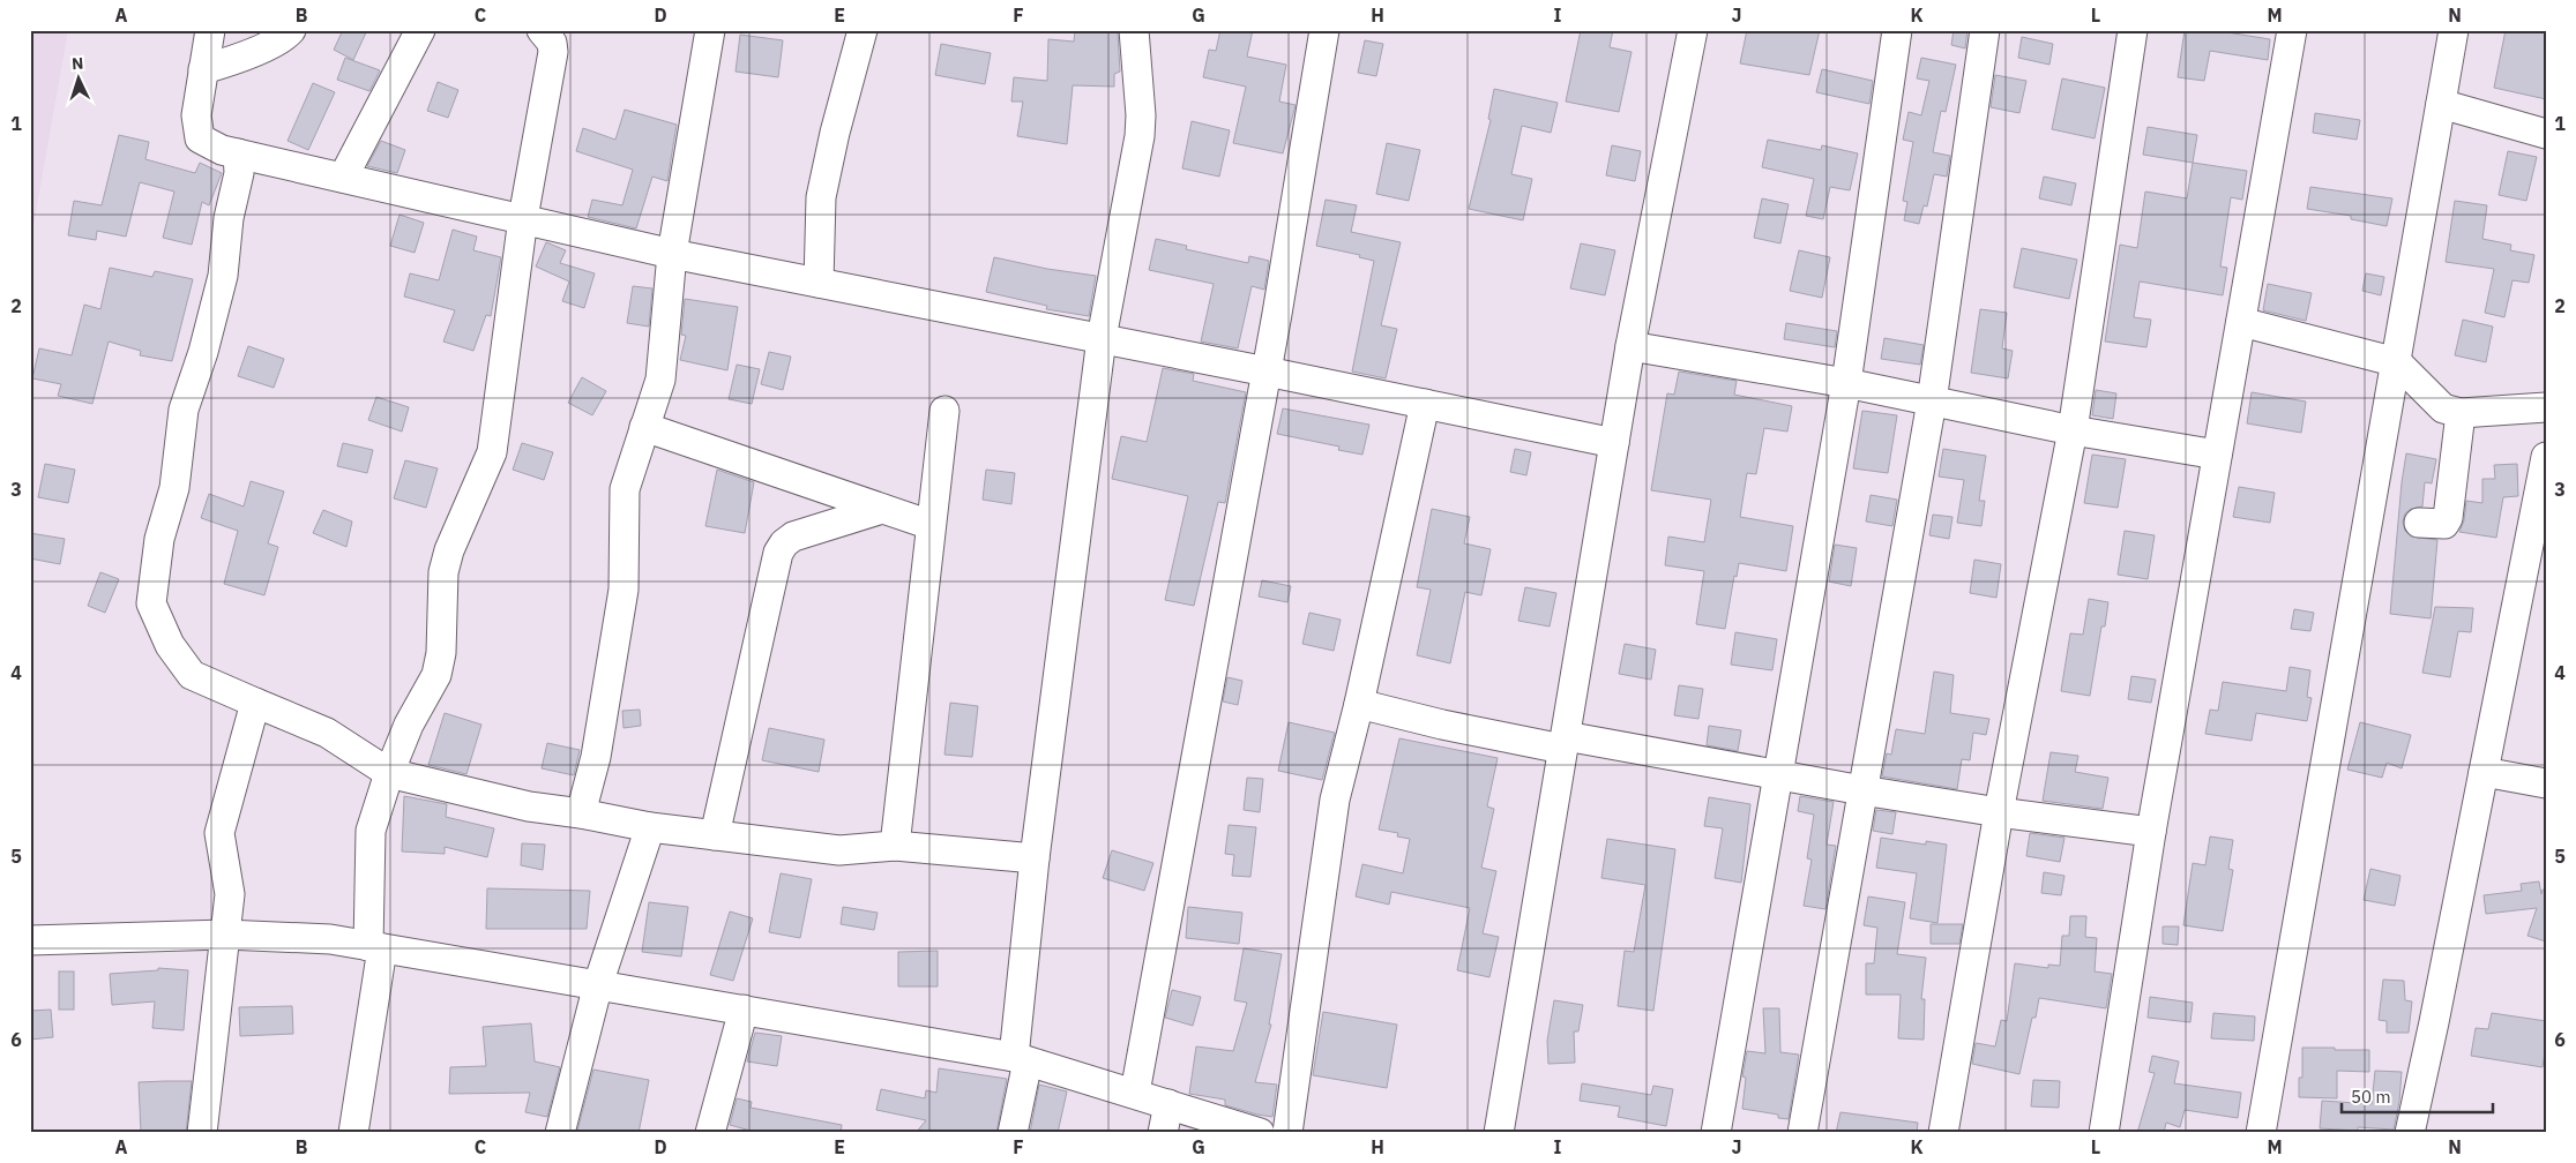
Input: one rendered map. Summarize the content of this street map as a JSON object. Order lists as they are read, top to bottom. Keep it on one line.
{"scale_bar":"50 m","north":"top","grid":{"columns":["A","B","C","D","E","F","G","H","I","J","K","L","M","N"],"rows":["1","2","3","4","5","6"]}}
